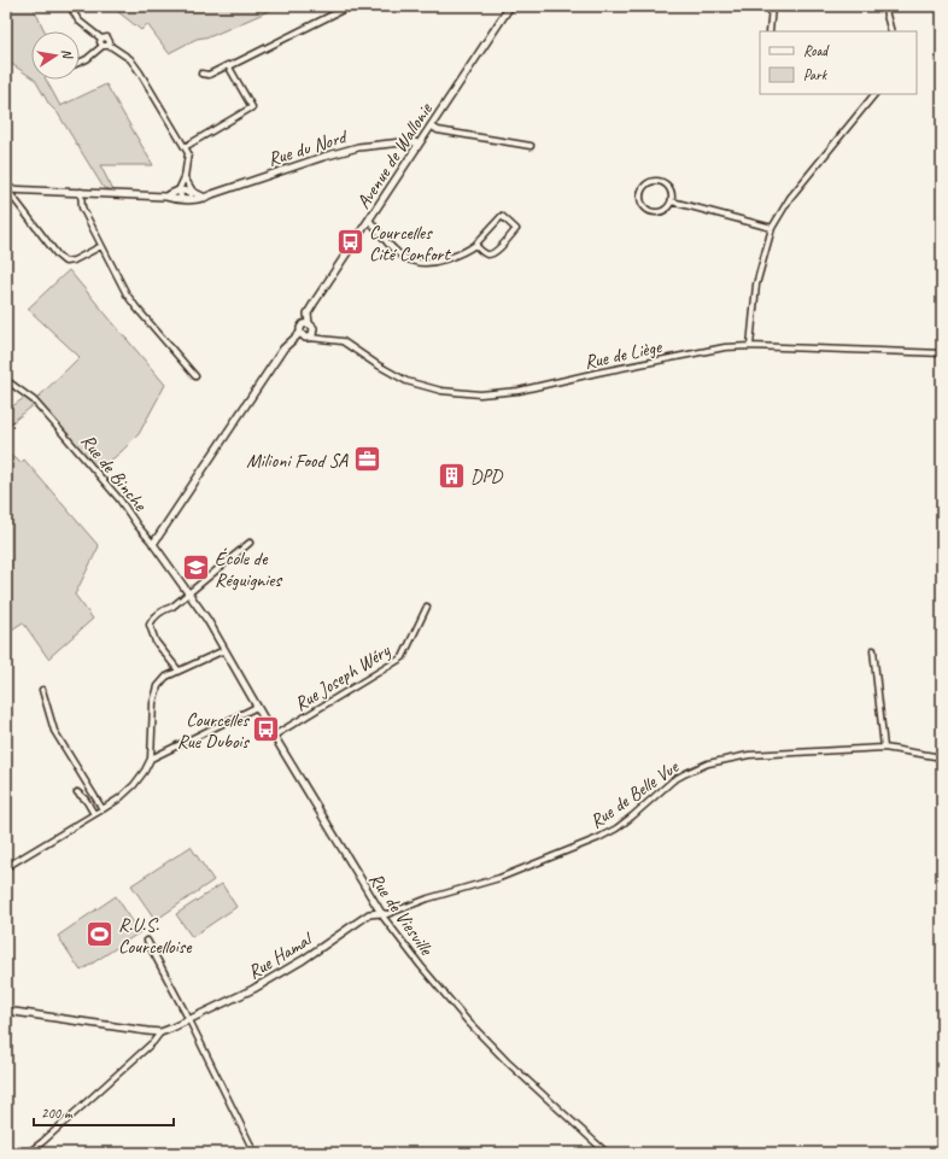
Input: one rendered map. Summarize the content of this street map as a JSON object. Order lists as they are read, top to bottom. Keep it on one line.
{"streets":{"street":["Rue du Nord","Avenue de Wallonie","Rue de Liège","Rue de Binche","Rue Joseph Wéry","Rue de Belle Vue","Rue de Viesville","Rue Hamal"]},"crossings":[["Rue du Nord","Avenue de Wallonie"],["Avenue de Wallonie","Rue de Liège"],["Rue de Binche","Rue de Viesville"],["Rue Joseph Wéry","Rue de Viesville"],["Rue de Belle Vue","Rue de Viesville"],["Rue de Belle Vue","Rue Hamal"],["Rue de Viesville","Rue Hamal"]],"places":{"bus stop":["Courcelles Cité Confort","Courcelles Rue Dubois"],"office":["Milioni Food SA"],"building":["DPD"],"school or university":["École de Réguignies"],"sports":["R.U.S. Courcelloise"]},"legend":["Road","Park"],"scale_bar":"200 m","north":"right"}
